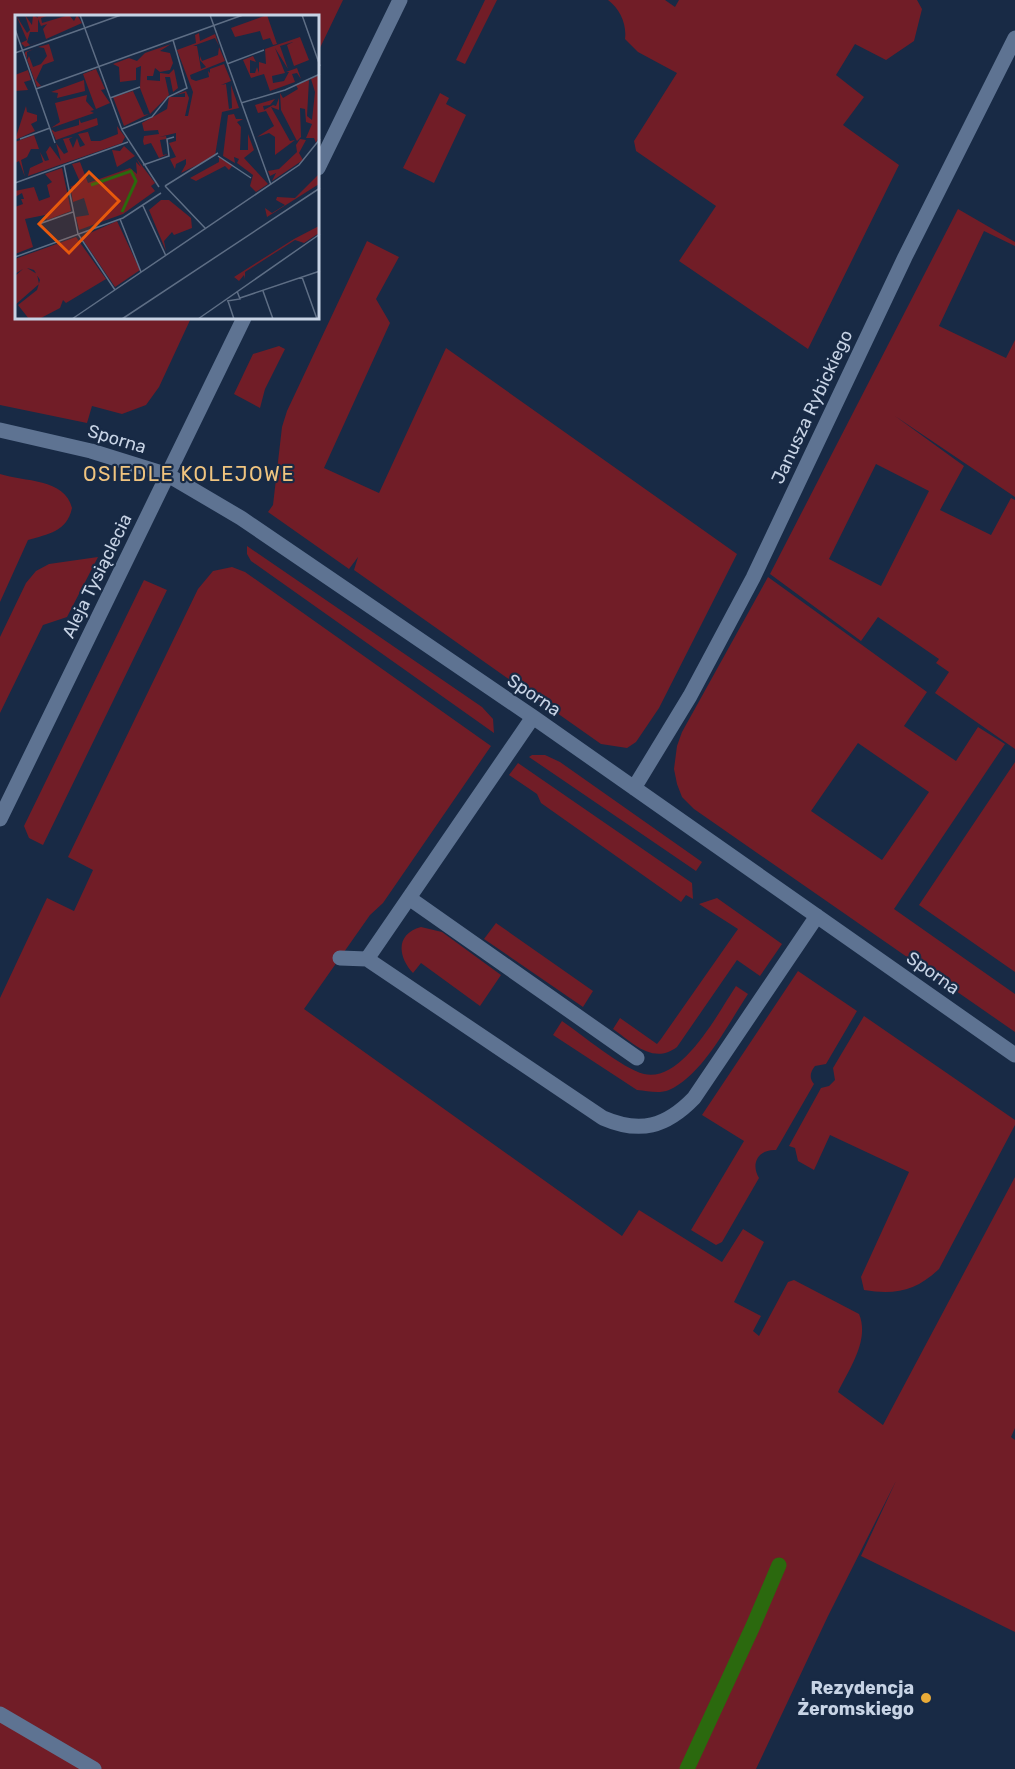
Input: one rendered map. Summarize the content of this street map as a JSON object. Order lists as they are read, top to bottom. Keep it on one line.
{"streets":{"street":["Janusza Rybickiego","Sporna","Aleja Tysiąclecia"]},"crossings":[["Janusza Rybickiego","Sporna"],["Sporna","Aleja Tysiąclecia"]],"districts":["OSIEDLE KOLEJOWE"],"places":["Rezydencja Żeromskiego"]}
